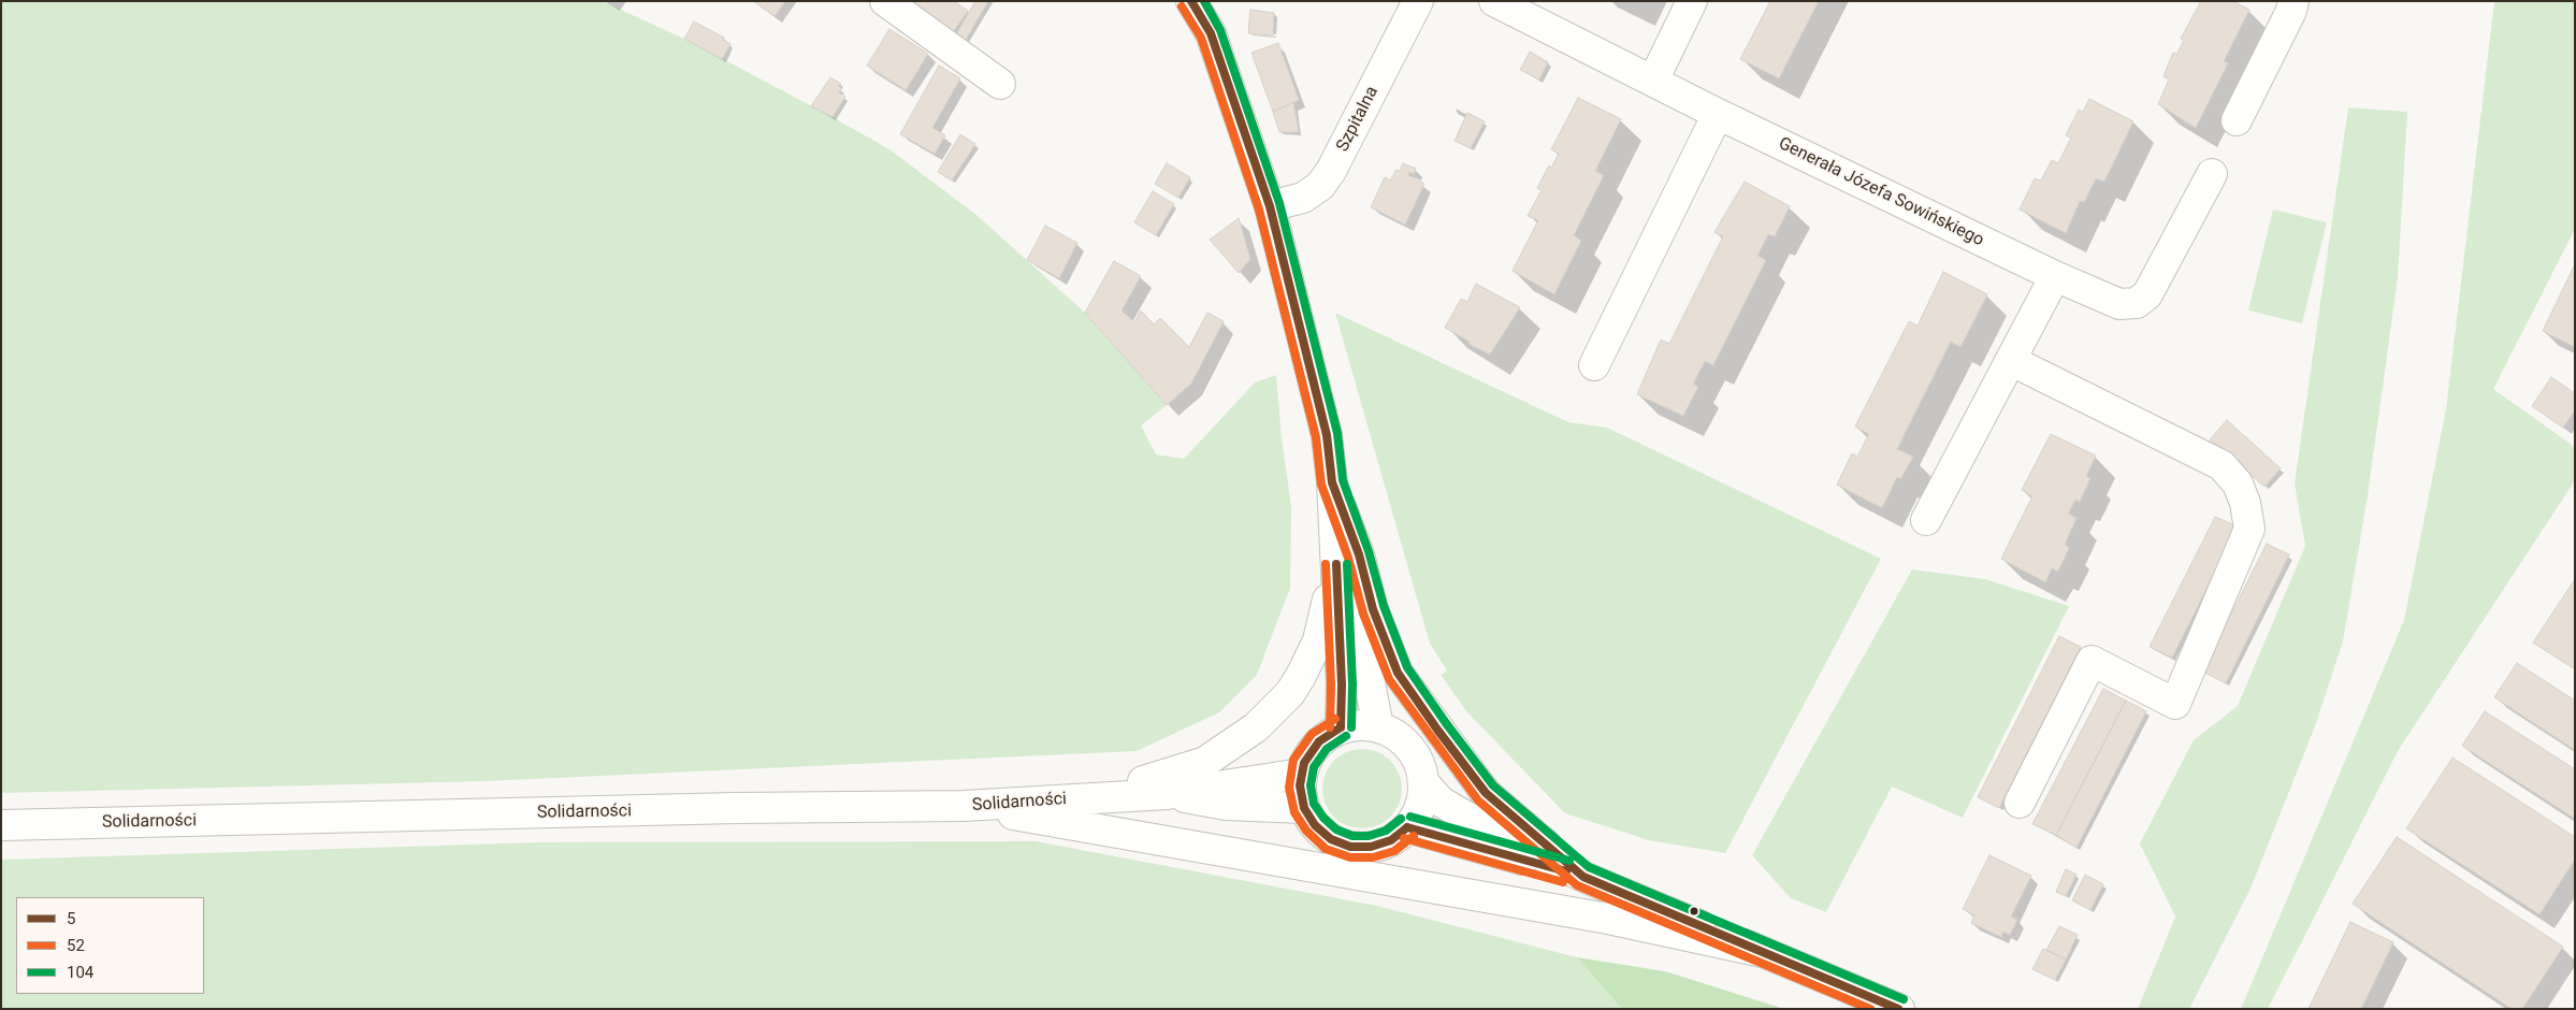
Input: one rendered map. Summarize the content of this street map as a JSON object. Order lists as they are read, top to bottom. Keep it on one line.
{"streets":{"street":["Szpitalna","Generała Józefa Sowińskiego","Solidarności"]},"lines":["transit line 5","transit line 104","transit line 52"],"legend":["5","52","104"]}
